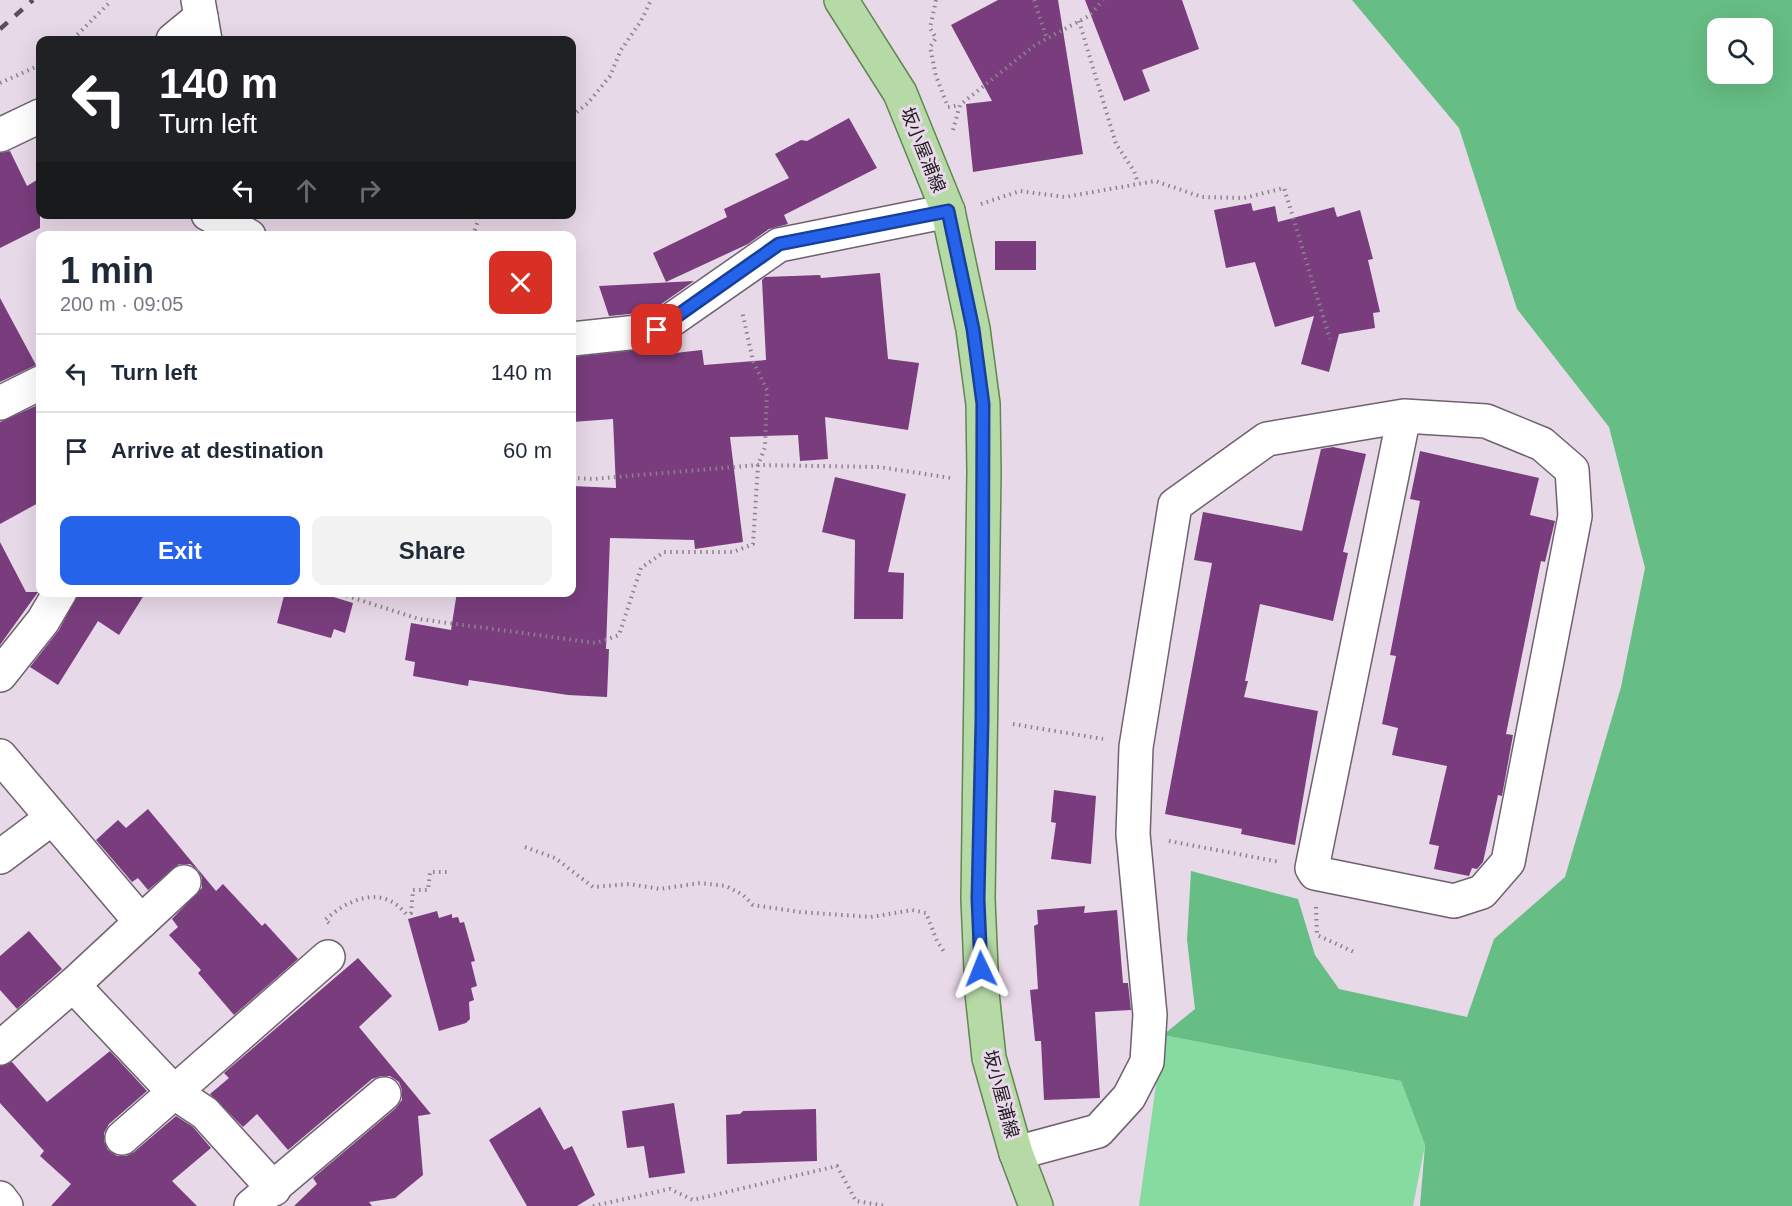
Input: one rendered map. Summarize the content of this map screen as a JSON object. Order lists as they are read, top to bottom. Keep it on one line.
{"streets":{"main road":["坂小屋浦線"]},"page":{"turn":["140 m","Turn left"],"heading":["1 min","200 m · 09:05"],"list":[{"name":"Turn left","value":"140 m"},{"name":"Arrive at destination","value":"60 m"}],"buttons":["Exit","Share"]}}
